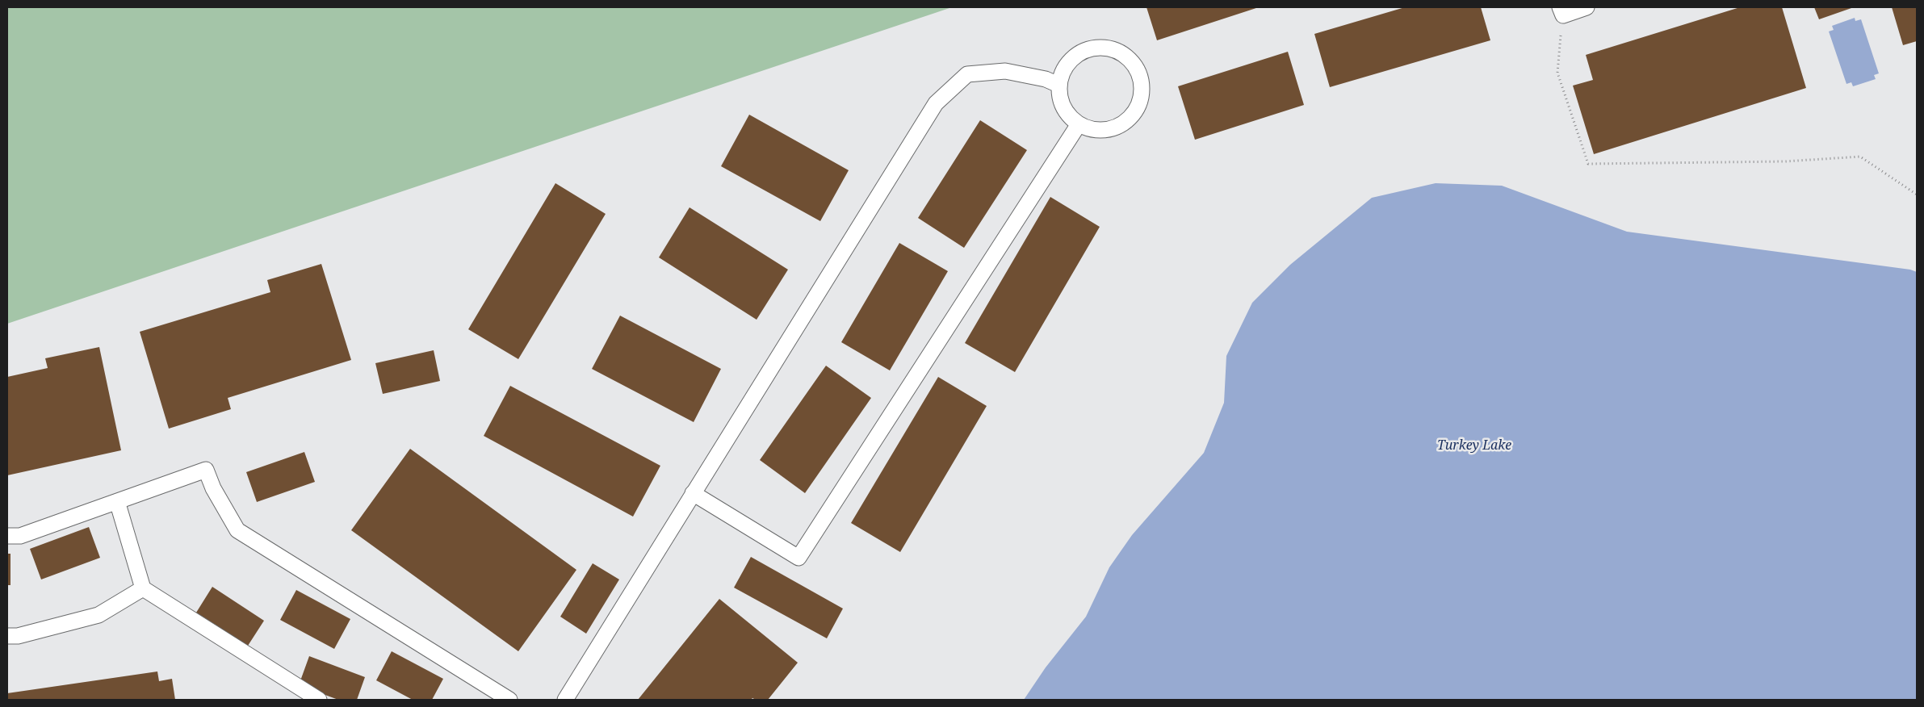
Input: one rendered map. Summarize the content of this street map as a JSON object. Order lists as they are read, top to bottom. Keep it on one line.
{"water":["Turkey Lake"]}
